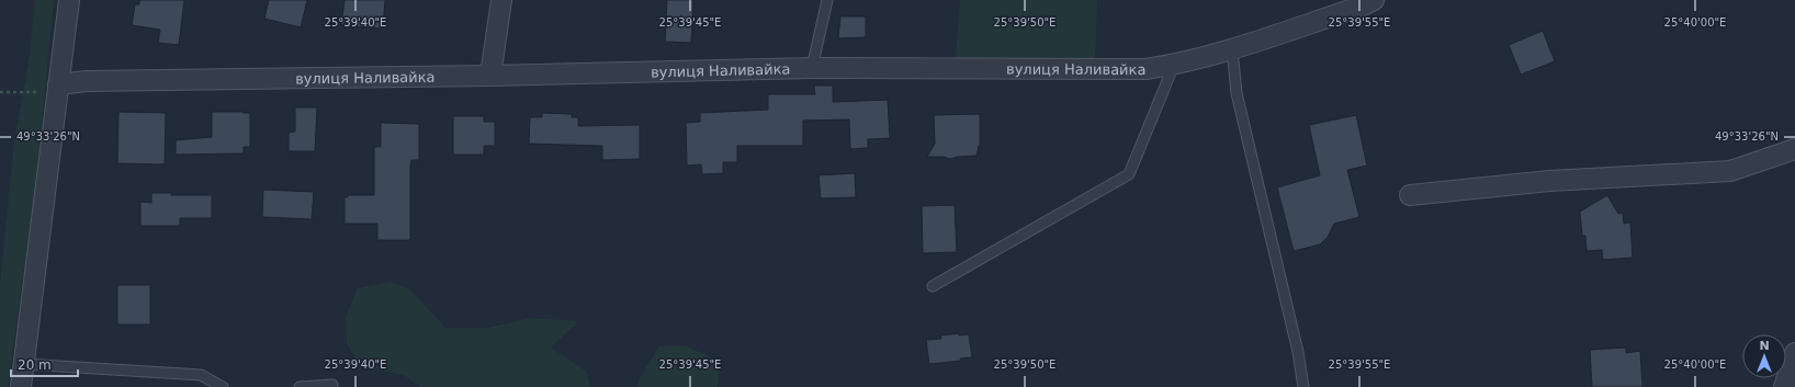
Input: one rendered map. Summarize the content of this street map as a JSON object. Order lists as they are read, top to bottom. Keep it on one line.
{"streets":{"street":["вулиця Наливайка"]},"scale_bar":"20 m","north":"top","coordinates":["25°39'40\"E","25°39'45\"E","25°39'50\"E","25°39'55\"E","25°40'00\"E","49°33'26\"N"]}
